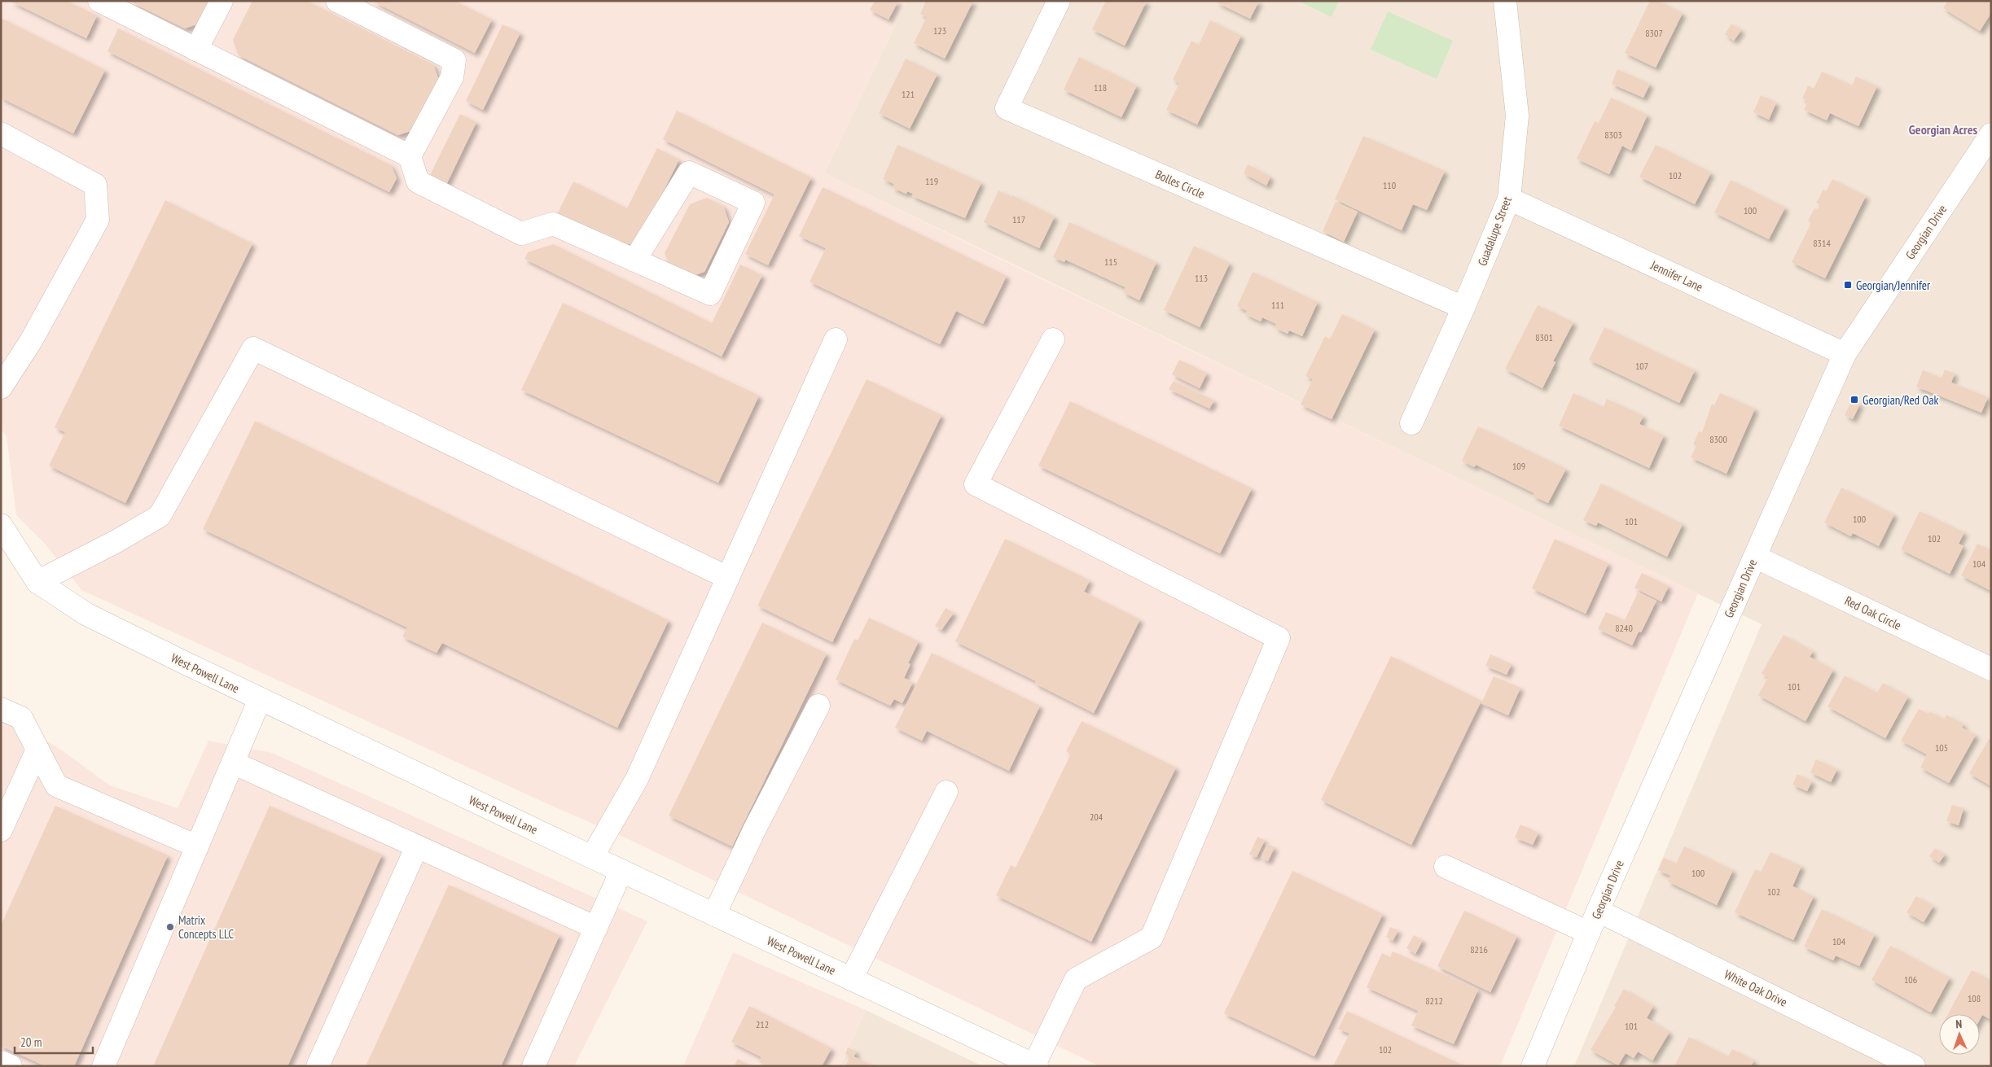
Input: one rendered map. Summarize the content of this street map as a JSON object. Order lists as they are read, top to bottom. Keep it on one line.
{"streets":{"street":["Bolles Circle","Guadalupe Street","Georgian Drive","Jennifer Lane","Red Oak Circle","West Powell Lane","White Oak Drive"]},"crossings":[["Bolles Circle","Guadalupe Street"],["Guadalupe Street","Jennifer Lane"],["Georgian Drive","Jennifer Lane"],["Georgian Drive","Red Oak Circle"],["Georgian Drive","White Oak Drive"]],"districts":["Georgian Acres"],"places":{"transit":["Georgian/Jennifer","Georgian/Red Oak"],"other":["Matrix Concepts LLC"]},"house_numbers":["123","8307","118","121","8303","102","119","110","100","117","8314","115","113","111","8301","107","8300","109","100","101","102","104","8240","101","105","204","100","102","104","8216","106","108","8212","212","101","102"],"scale_bar":"20 m","north":"top"}
